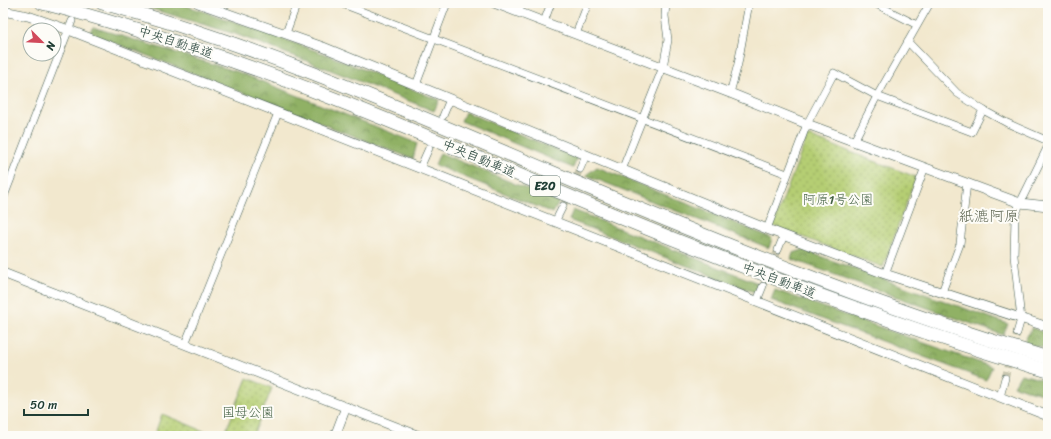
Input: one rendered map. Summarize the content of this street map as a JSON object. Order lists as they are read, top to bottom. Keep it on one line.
{"streets":{"highway":["中央自動車道","E20"]},"districts":["紙漉阿原"],"parks":["阿原1号公園","国母公園"],"scale_bar":"50 m","north":"bottom right"}
